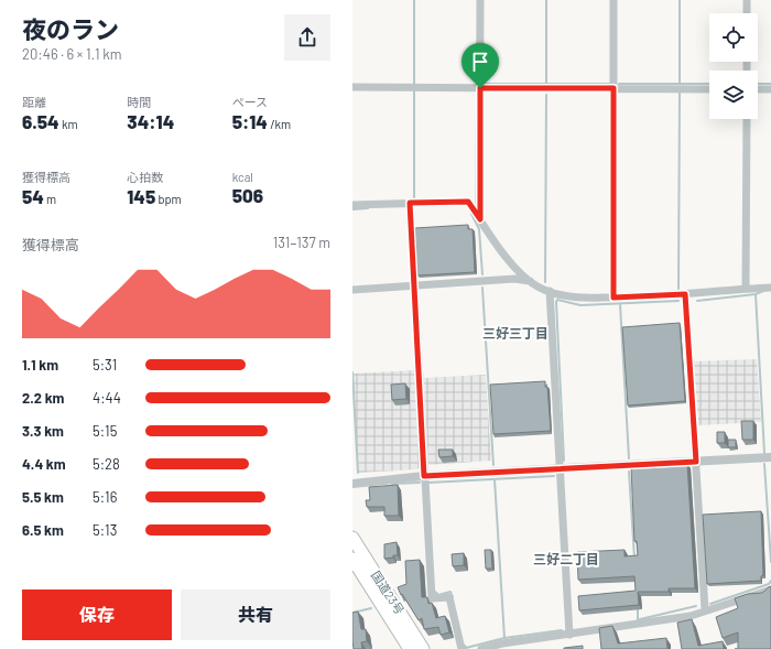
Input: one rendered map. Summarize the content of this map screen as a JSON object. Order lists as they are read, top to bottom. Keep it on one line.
{"streets":{"highway":["国道23号"]},"districts":["三好三丁目","三好二丁目"],"page":{"heading":["夜のラン","20:46 · 6 × 1.1 km"],"stats":[["距離","6.54 km"],["時間","34:14"],["ペース","5:14 /km"],["獲得標高","54 m"],["心拍数","145 bpm"],["kcal","506"]],"chart":["獲得標高","131–137 m"],"list":[{"name":"1.1 km","note":"5:31"},{"name":"2.2 km","note":"4:44"},{"name":"3.3 km","note":"5:15"},{"name":"4.4 km","note":"5:28"},{"name":"5.5 km","note":"5:16"},{"name":"6.5 km","note":"5:13"}],"buttons":["保存","共有"]}}
